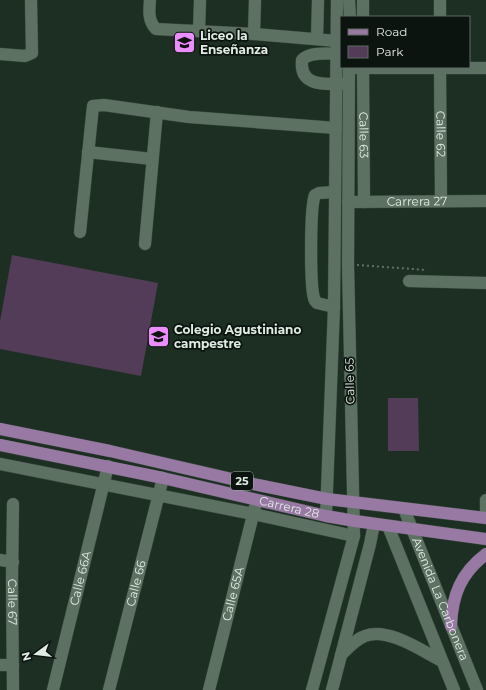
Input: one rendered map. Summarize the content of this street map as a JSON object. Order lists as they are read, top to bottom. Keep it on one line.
{"streets":{"main road":["25","Carrera 28"],"street":["Calle 62","Calle 63","Carrera 27","Calle 65","Calle 66A","Calle 66","Calle 65A","Avenida La Carbonera","Calle 67"]},"crossings":[["Calle 62","Carrera 27"],["Calle 63","Carrera 27"],["Carrera 27","Calle 65"],["Calle 65","Carrera 28"],["Carrera 28","Calle 66A"],["Carrera 28","Calle 66"],["Carrera 28","Calle 65A"],["Carrera 28","Avenida La Carbonera"]],"places":{"school or university":["Liceo la Enseñanza","Colegio Agustiniano campestre"]},"legend":["Road","Park"],"north":"left"}
